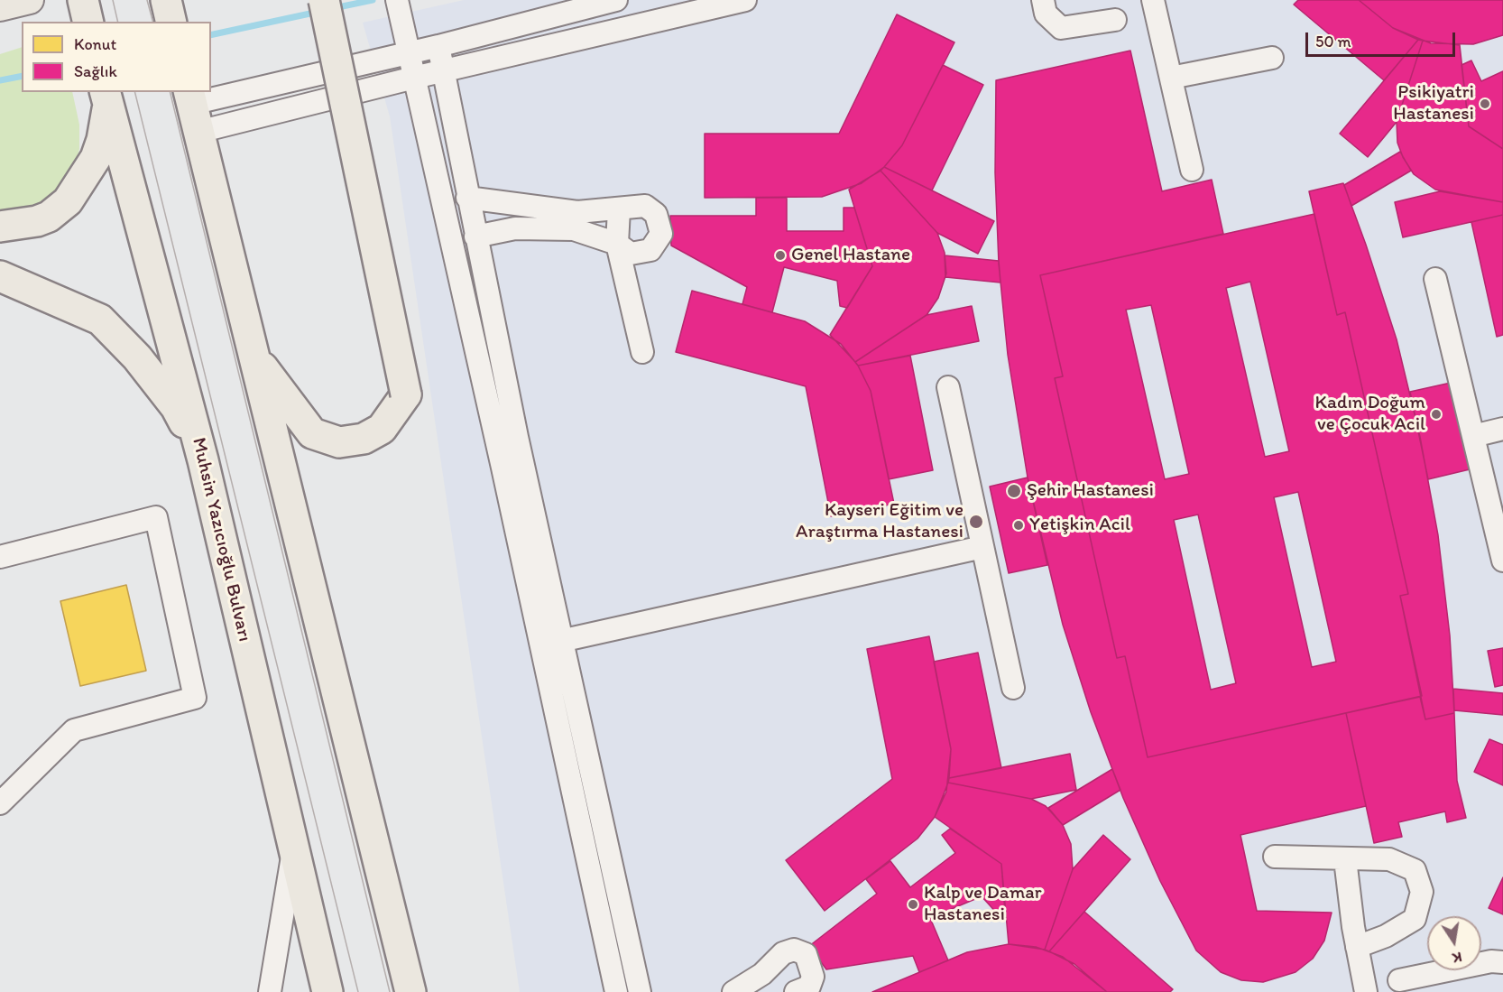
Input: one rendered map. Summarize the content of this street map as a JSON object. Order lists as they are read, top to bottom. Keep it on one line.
{"streets":{"highway":["Muhsin Yazıcıoğlu Bulvarı"]},"places":["Psikiyatri Hastanesi","Genel Hastane","Kadın Doğum ve Çocuk Acil","Şehir Hastanesi","Kayseri Eğitim ve Araştırma Hastanesi","Yetişkin Acil","Kalp ve Damar Hastanesi"],"legend":["Konut","Sağlık"],"scale_bar":"50 m","north":"bottom"}
